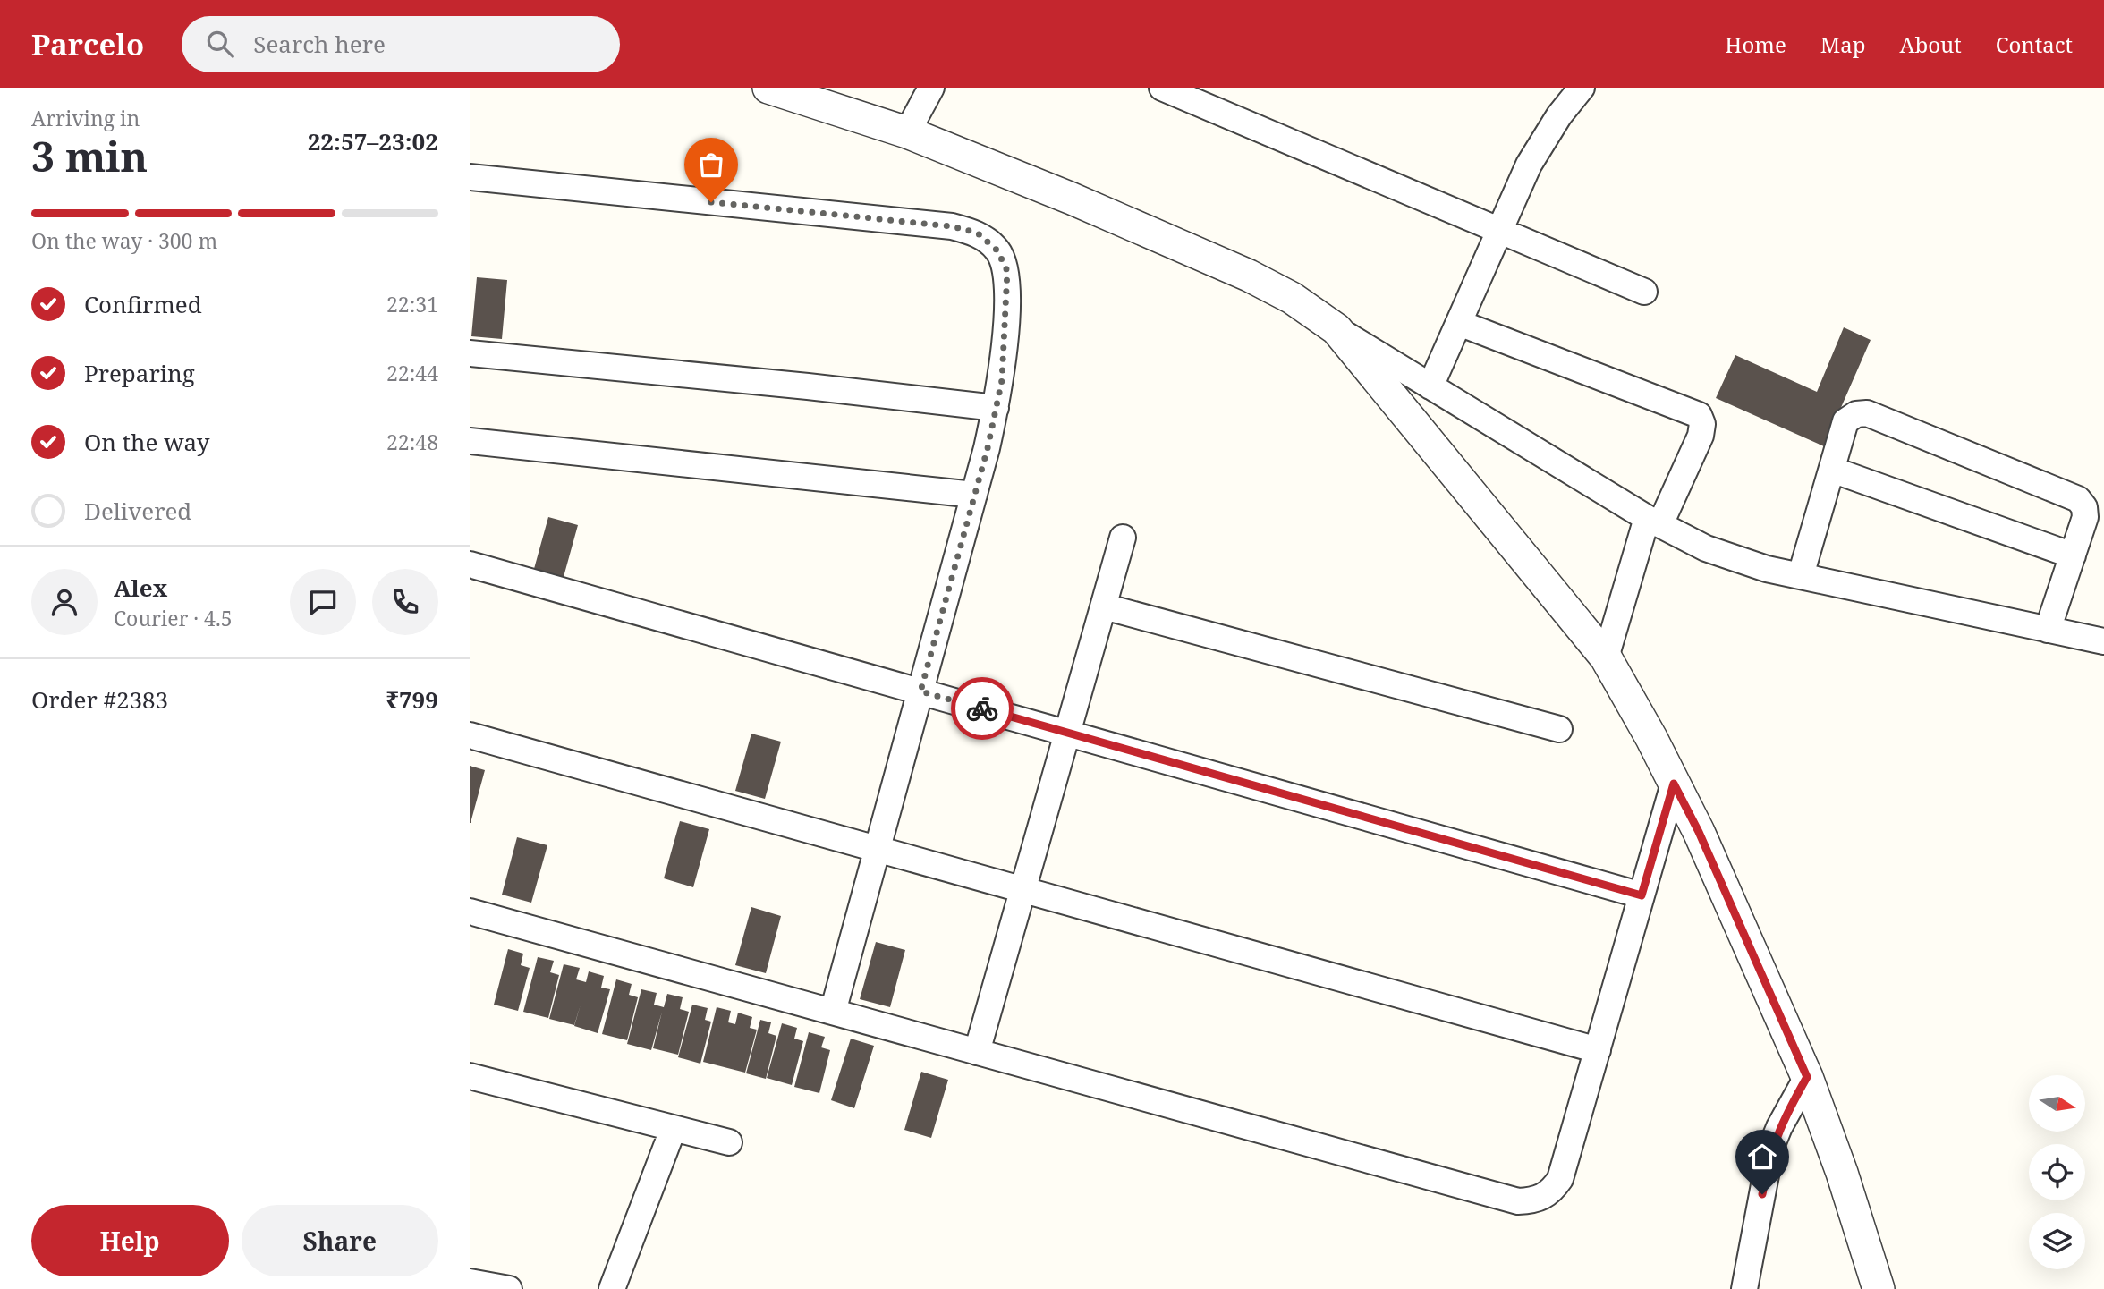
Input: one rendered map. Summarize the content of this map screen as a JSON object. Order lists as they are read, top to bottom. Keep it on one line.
{"north":"right","page":{"header":"Parcelo","search":"Search here","nav":["Home","Map","About","Contact"],"heading":["3 min","Arriving in","22:57–23:02"],"panel":["Alex","Courier · 4.5","Order #2383","₹799"],"bar":"On the way · 300 m","list":[["Confirmed","22:31"],["Preparing","22:44"],["On the way","22:48"],"Delivered"],"buttons":["Help","Share"]}}
